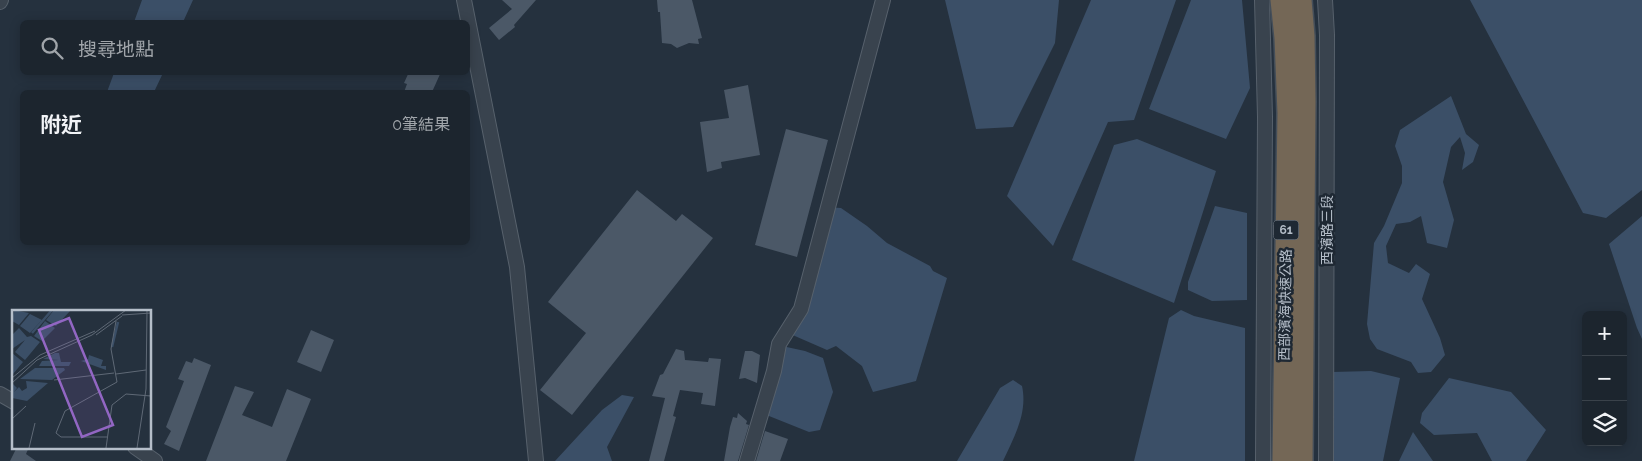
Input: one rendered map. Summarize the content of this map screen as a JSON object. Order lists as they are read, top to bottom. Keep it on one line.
{"streets":{"highway":["61","西部濱海快速公路"],"street":["西濱路三段"]},"page":{"search":"搜尋地點","heading":["附近","0筆結果"],"map_buttons":["+","−"]}}
